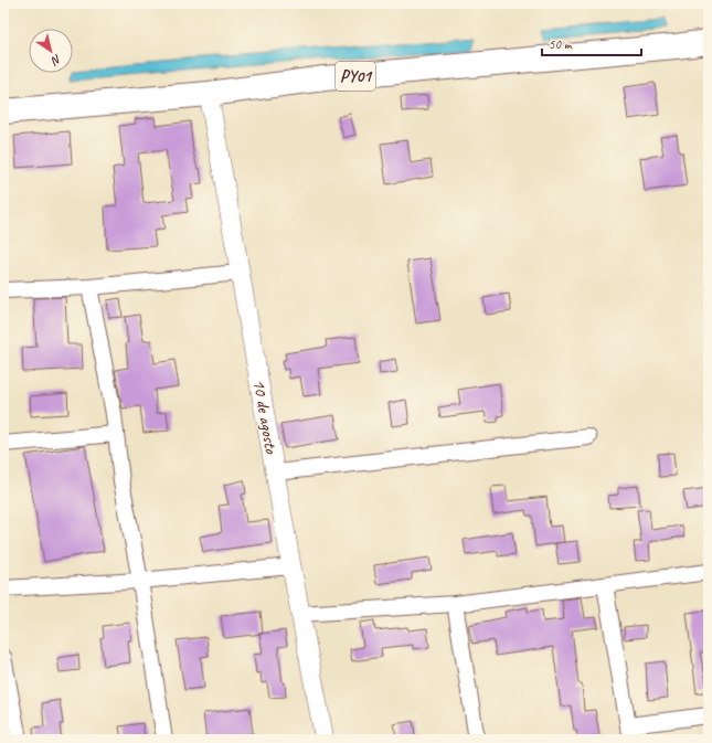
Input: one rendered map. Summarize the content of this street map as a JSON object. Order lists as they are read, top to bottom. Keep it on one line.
{"streets":{"highway":["PY01"],"street":["10 de agosto"]},"crossings":[["PY01","10 de agosto"]],"scale_bar":"50 m","north":"bottom right"}
